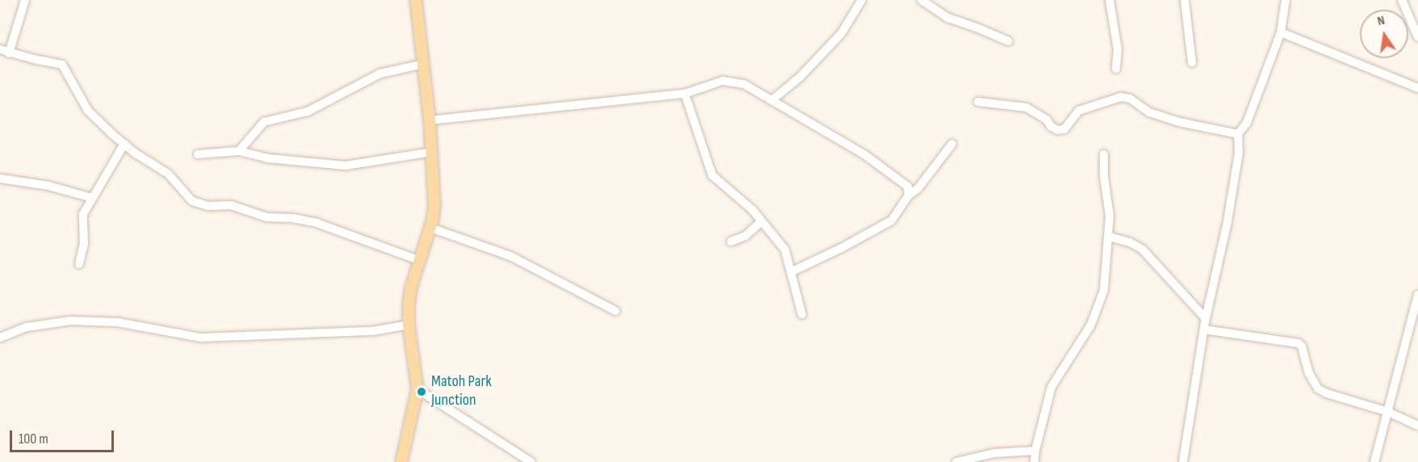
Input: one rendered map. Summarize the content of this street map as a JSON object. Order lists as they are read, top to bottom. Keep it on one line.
{"places":["Matoh Park Junction"],"scale_bar":"100 m","north":"top"}
